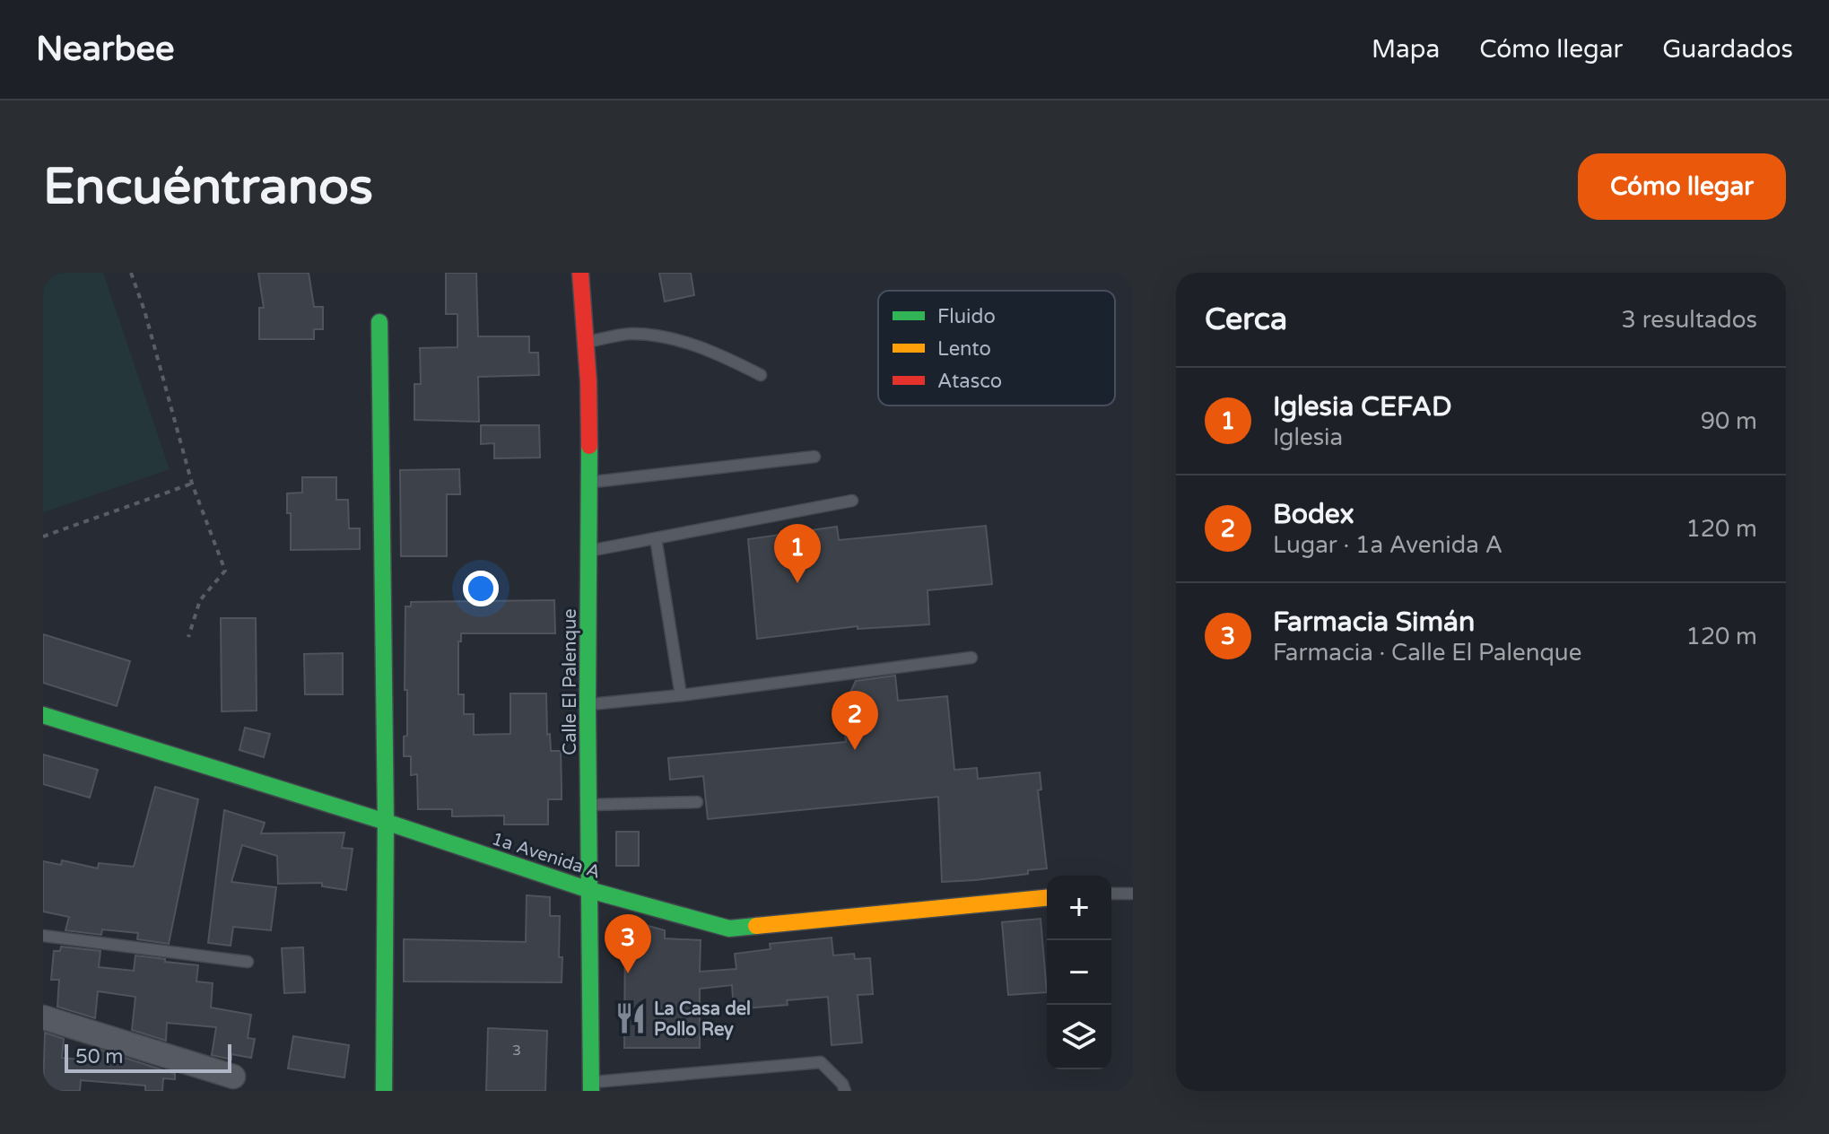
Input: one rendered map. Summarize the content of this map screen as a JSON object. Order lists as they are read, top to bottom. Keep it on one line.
{"streets":{"street":["Calle El Palenque","1a Avenida A"]},"crossings":[["Calle El Palenque","1a Avenida A"]],"places":{"restaurant":["La Casa del Pollo Rey"]},"house_numbers":["3"],"legend":["Fluido","Lento","Atasco"],"scale_bar":"50 m","page":{"header":"Nearbee","nav":["Mapa","Cómo llegar","Guardados"],"buttons":"Cómo llegar","title":"Encuéntranos","heading":["Cerca","3 resultados"],"list":[{"mark":"1","name":"Iglesia CEFAD","note":"Iglesia","value":"90 m"},{"mark":"2","name":"Bodex","note":"Lugar · 1a Avenida A","value":"120 m"},{"mark":"3","name":"Farmacia Simán","note":"Farmacia · Calle El Palenque","value":"120 m"}],"pins":["1","2","3"],"map_buttons":["+","−"],"scale":"50 m"}}
